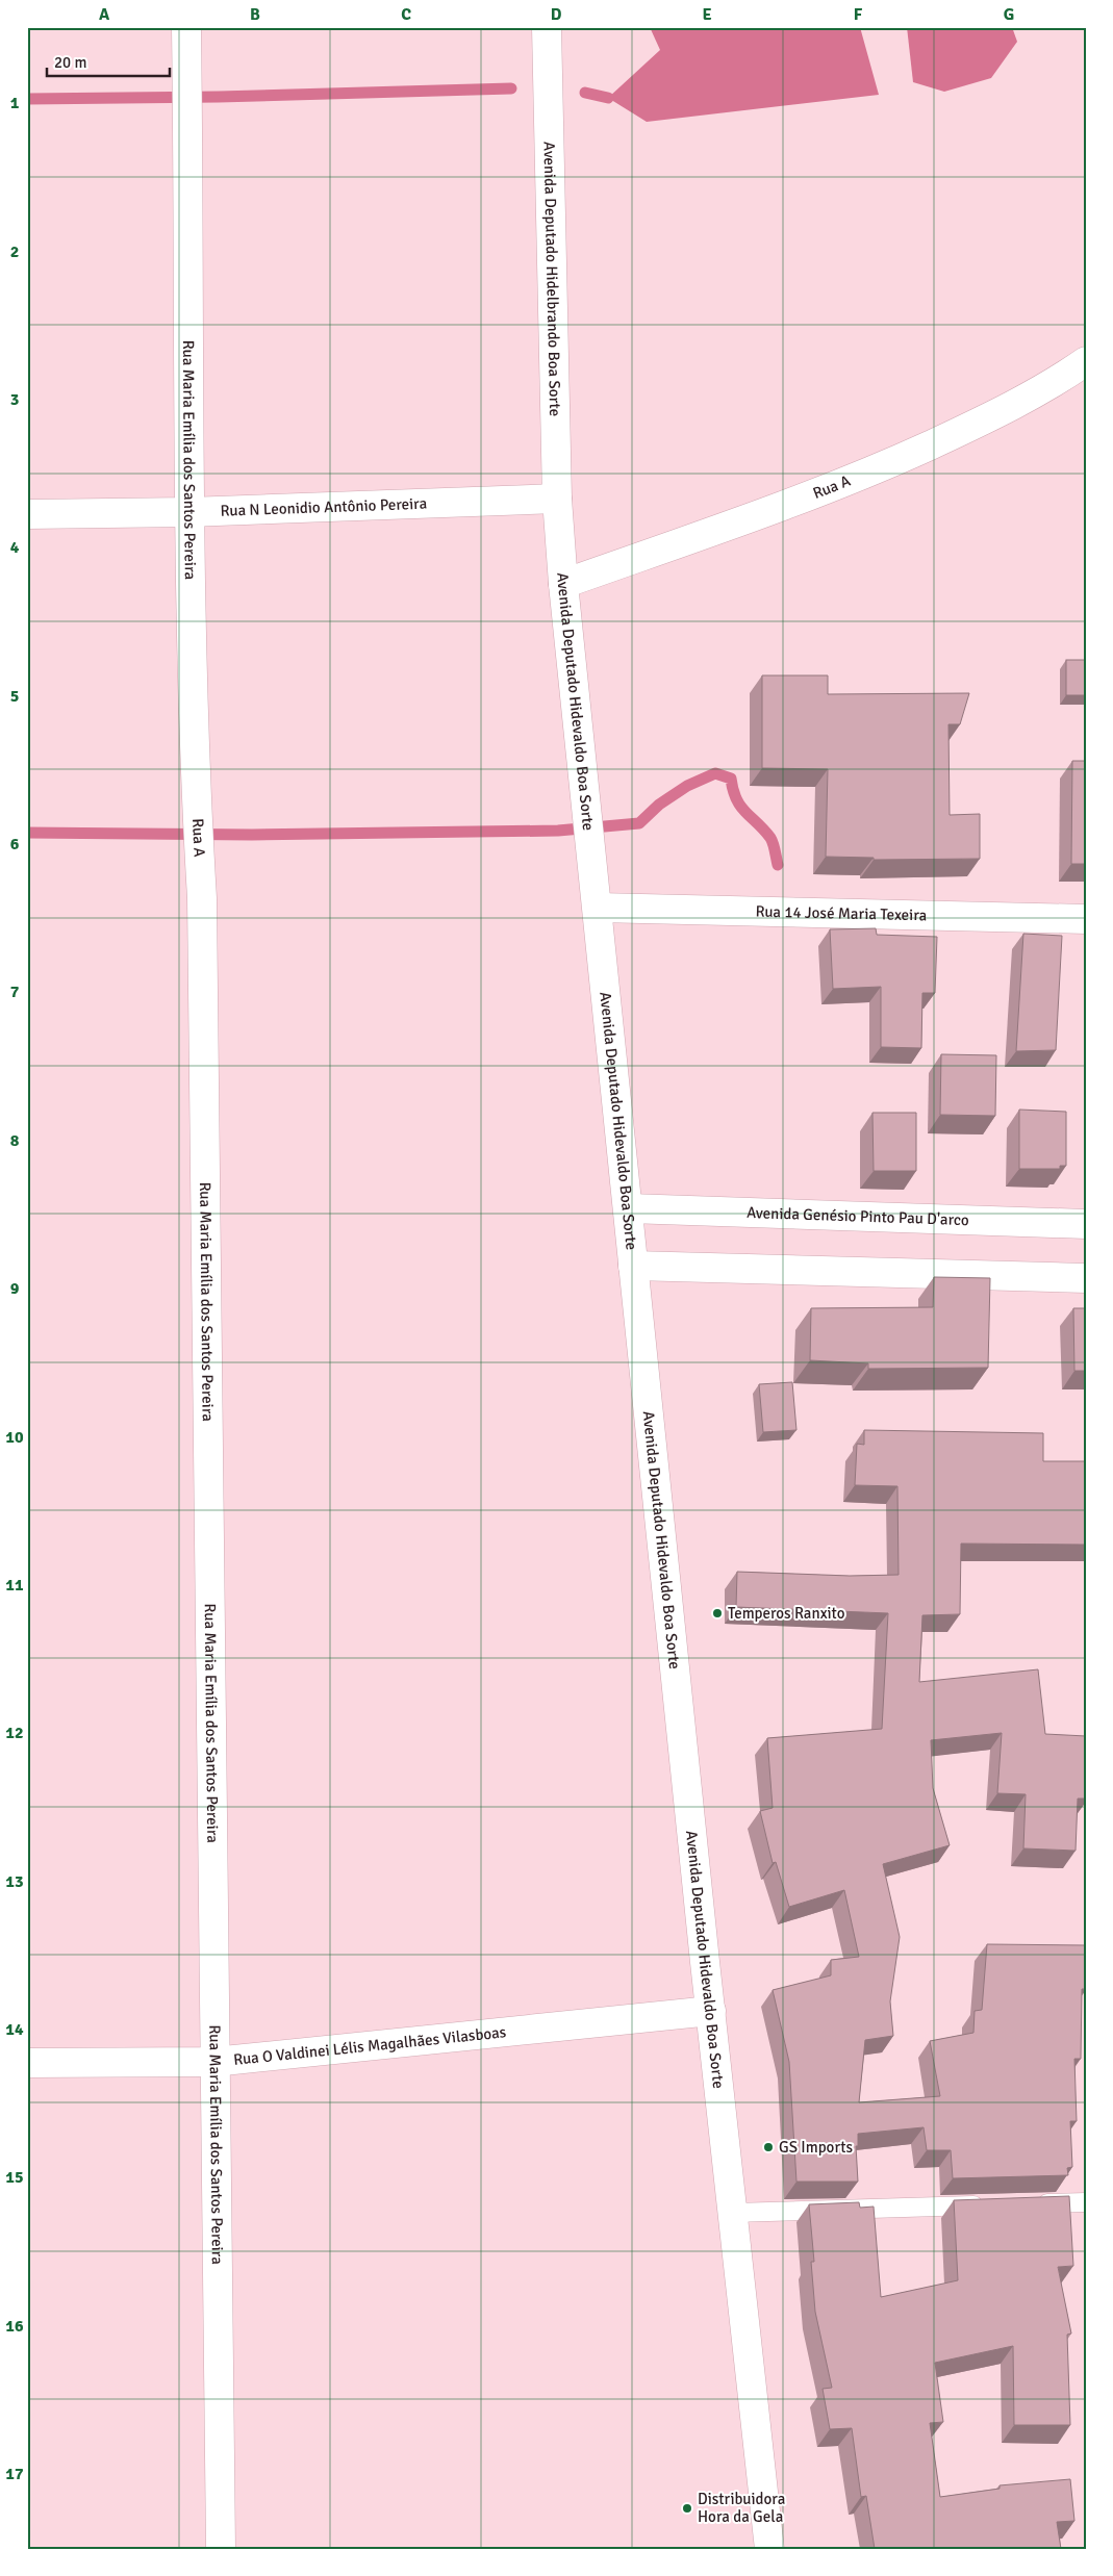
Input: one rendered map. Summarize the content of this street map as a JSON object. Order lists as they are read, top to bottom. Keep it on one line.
{"streets":{"street":["Avenida Deputado Hidelbrando Boa Sorte","Rua Maria Emília dos Santos Pereira","Rua A","Rua N Leonidio Antônio Pereira","Avenida Deputado Hidevaldo Boa Sorte","Rua 14 José Maria Texeira","Avenida Genésio Pinto Pau D'arco","Rua O Valdinei Lélis Magalhães Vilasboas"]},"crossings":[["Avenida Deputado Hidelbrando Boa Sorte","Rua N Leonidio Antônio Pereira"],["Avenida Deputado Hidelbrando Boa Sorte","Avenida Deputado Hidevaldo Boa Sorte"],["Rua Maria Emília dos Santos Pereira","Rua A"],["Rua Maria Emília dos Santos Pereira","Rua N Leonidio Antônio Pereira"],["Rua Maria Emília dos Santos Pereira","Rua O Valdinei Lélis Magalhães Vilasboas"],["Rua A","Avenida Deputado Hidevaldo Boa Sorte"],["Avenida Deputado Hidevaldo Boa Sorte","Rua 14 José Maria Texeira"],["Avenida Deputado Hidevaldo Boa Sorte","Avenida Genésio Pinto Pau D'arco"],["Avenida Deputado Hidevaldo Boa Sorte","Rua O Valdinei Lélis Magalhães Vilasboas"]],"places":["Temperos Ranxito","GS Imports","Distribuidora Hora da Gela"],"scale_bar":"20 m","grid":{"columns":["A","B","C","D","E","F","G"],"rows":["1","2","3","4","5","6","7","8","9","10","11","12","13","14","15","16","17"]}}
